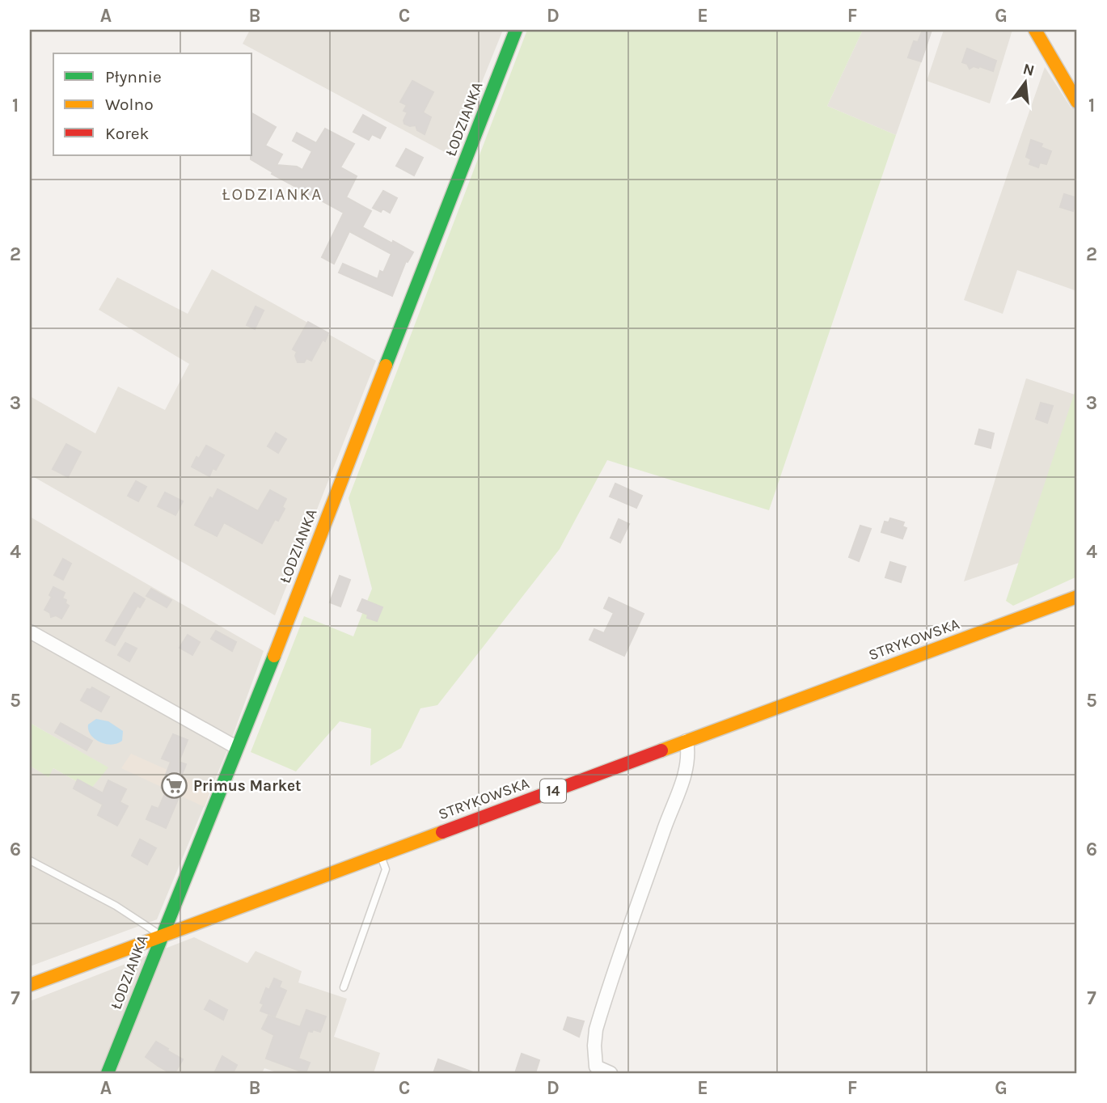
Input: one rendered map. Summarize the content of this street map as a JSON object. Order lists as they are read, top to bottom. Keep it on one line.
{"streets":{"street":["ŁODZIANKA","STRYKOWSKA","14"]},"crossings":[["ŁODZIANKA","STRYKOWSKA"]],"districts":["ŁODZIANKA"],"places":{"supermarket":["Primus Market"]},"legend":["Płynnie","Wolno","Korek"],"north":"top","grid":{"columns":["A","B","C","D","E","F","G"],"rows":["1","2","3","4","5","6","7"]}}
